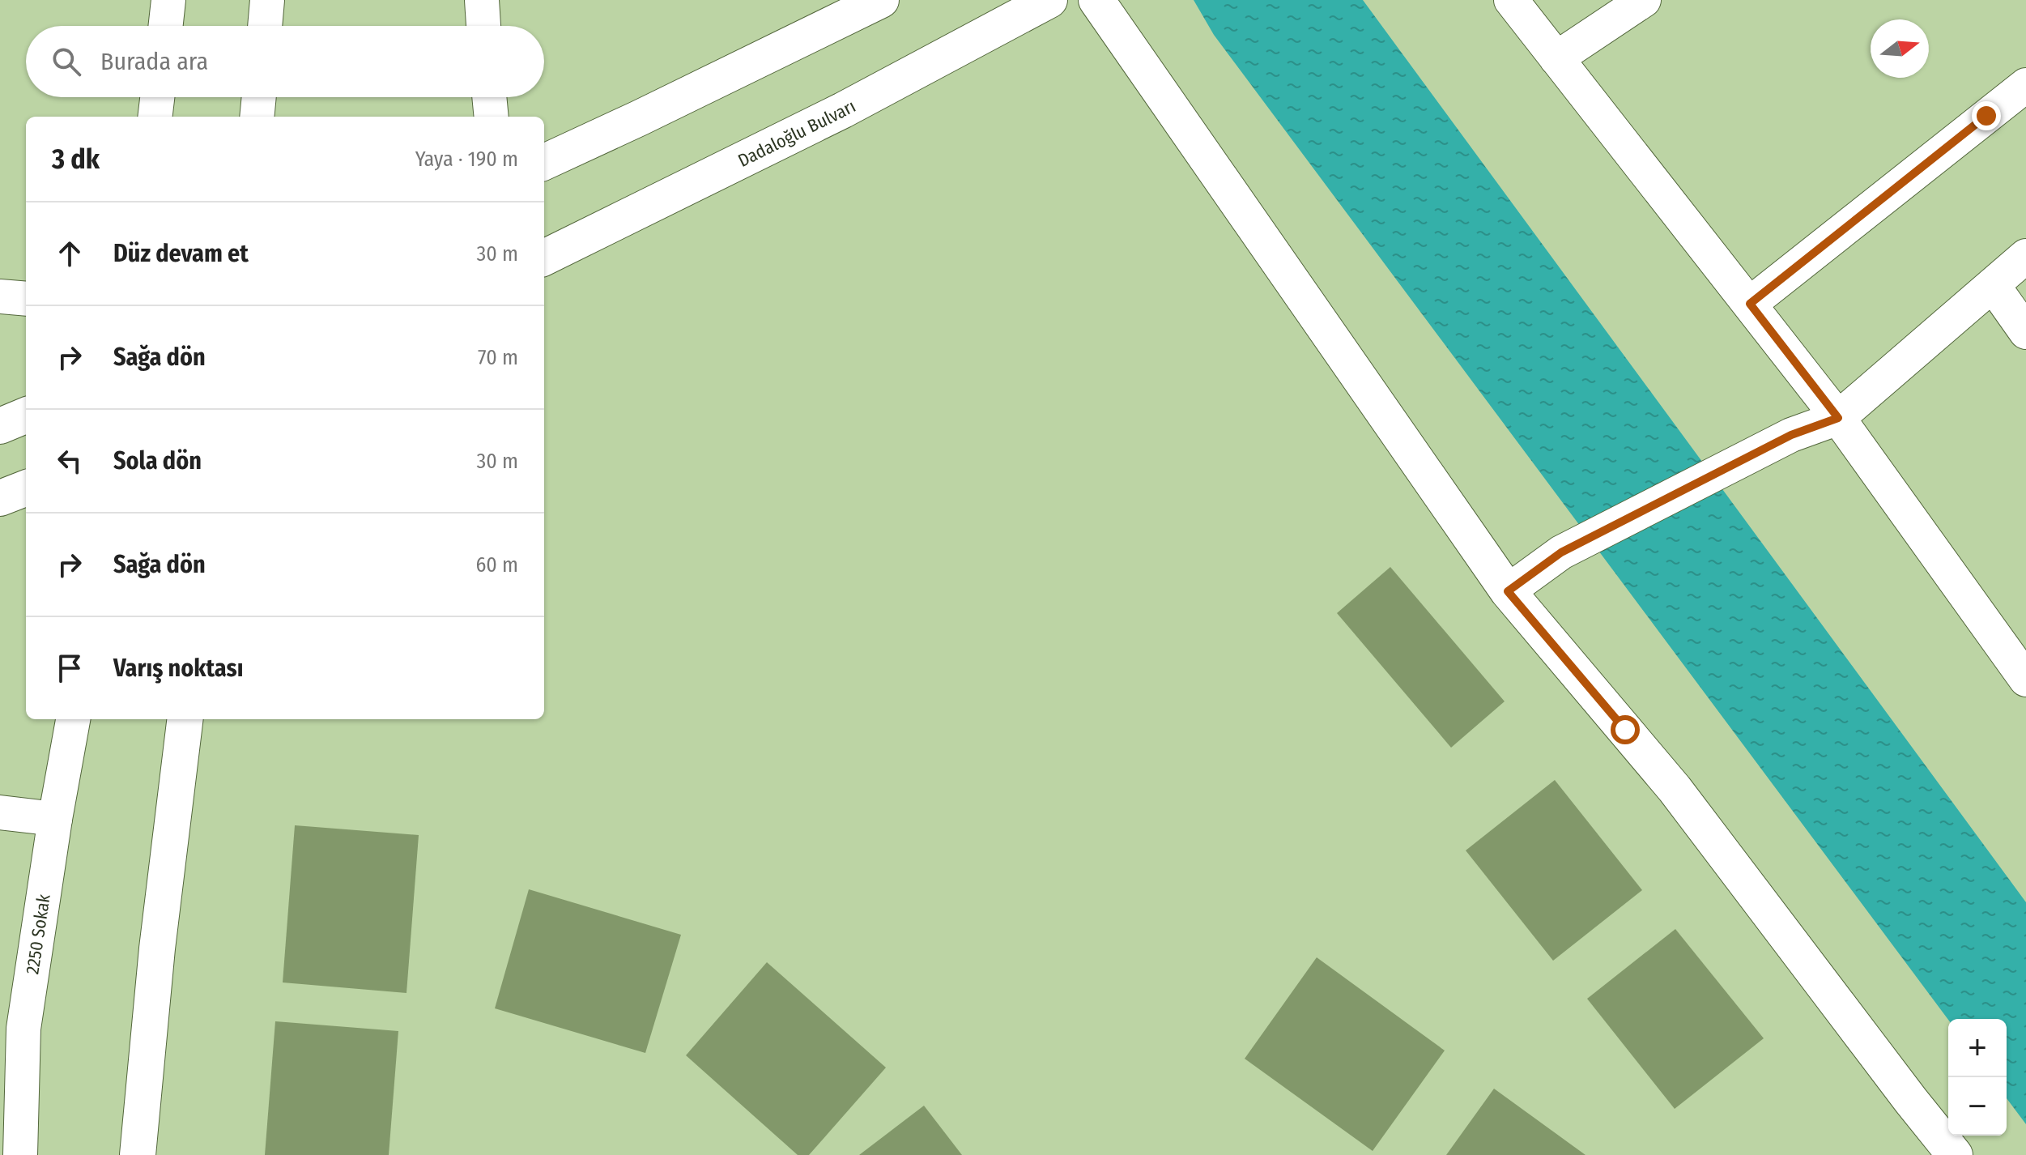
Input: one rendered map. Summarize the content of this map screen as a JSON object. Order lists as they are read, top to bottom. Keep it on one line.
{"streets":{"main road":["Dadaloğlu Bulvarı"],"street":["2250 Sokak"]},"north":"right","page":{"search":"Burada ara","heading":["3 dk","Yaya · 190 m"],"list":[["Düz devam et","30 m"],["Sağa dön","70 m"],["Sola dön","30 m"],["Sağa dön","60 m"],"Varış noktası"],"map_buttons":["+","−"]}}
